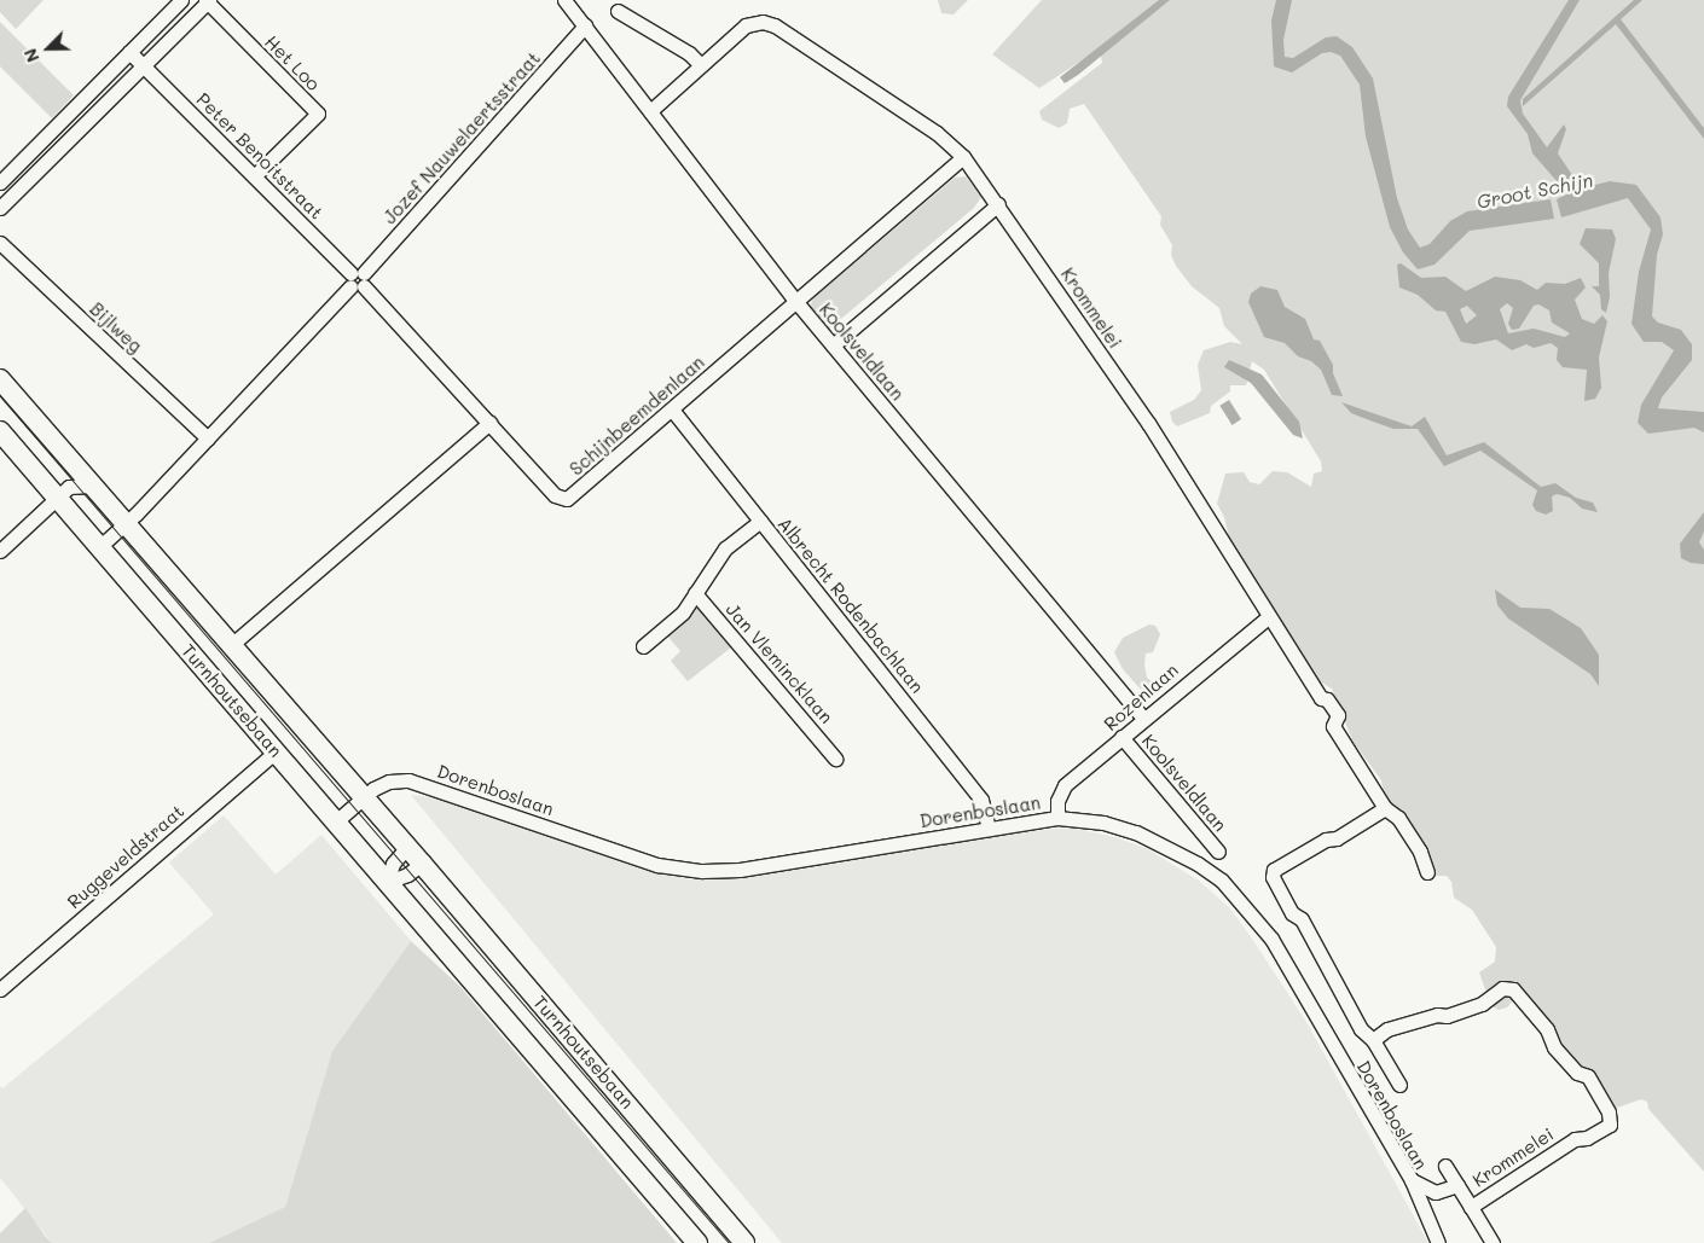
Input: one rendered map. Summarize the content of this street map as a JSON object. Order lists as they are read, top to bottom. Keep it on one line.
{"streets":{"main road":["Turnhoutsebaan"],"street":["Het Loo","Jozef Nauwelaertsstraat","Peter Benoitstraat","Krommelei","Bijlweg","Koolsveldlaan","Schijnbeemdenlaan","Albrecht Rodenbachlaan","Jan Vlemincklaan","Rozenlaan","Dorenboslaan","Ruggeveldstraat"]},"crossings":[["Het Loo","Peter Benoitstraat"],["Jozef Nauwelaertsstraat","Peter Benoitstraat"],["Jozef Nauwelaertsstraat","Bijlweg"],["Jozef Nauwelaertsstraat","Koolsveldlaan"],["Jozef Nauwelaertsstraat","Turnhoutsebaan"],["Peter Benoitstraat","Schijnbeemdenlaan"],["Krommelei","Koolsveldlaan"],["Krommelei","Schijnbeemdenlaan"],["Krommelei","Rozenlaan"],["Krommelei","Dorenboslaan"],["Koolsveldlaan","Schijnbeemdenlaan"],["Koolsveldlaan","Rozenlaan"],["Schijnbeemdenlaan","Albrecht Rodenbachlaan"],["Albrecht Rodenbachlaan","Dorenboslaan"],["Rozenlaan","Dorenboslaan"],["Turnhoutsebaan","Dorenboslaan"],["Turnhoutsebaan","Ruggeveldstraat"]],"water":["Groot Schijn"],"north":"bottom left"}
